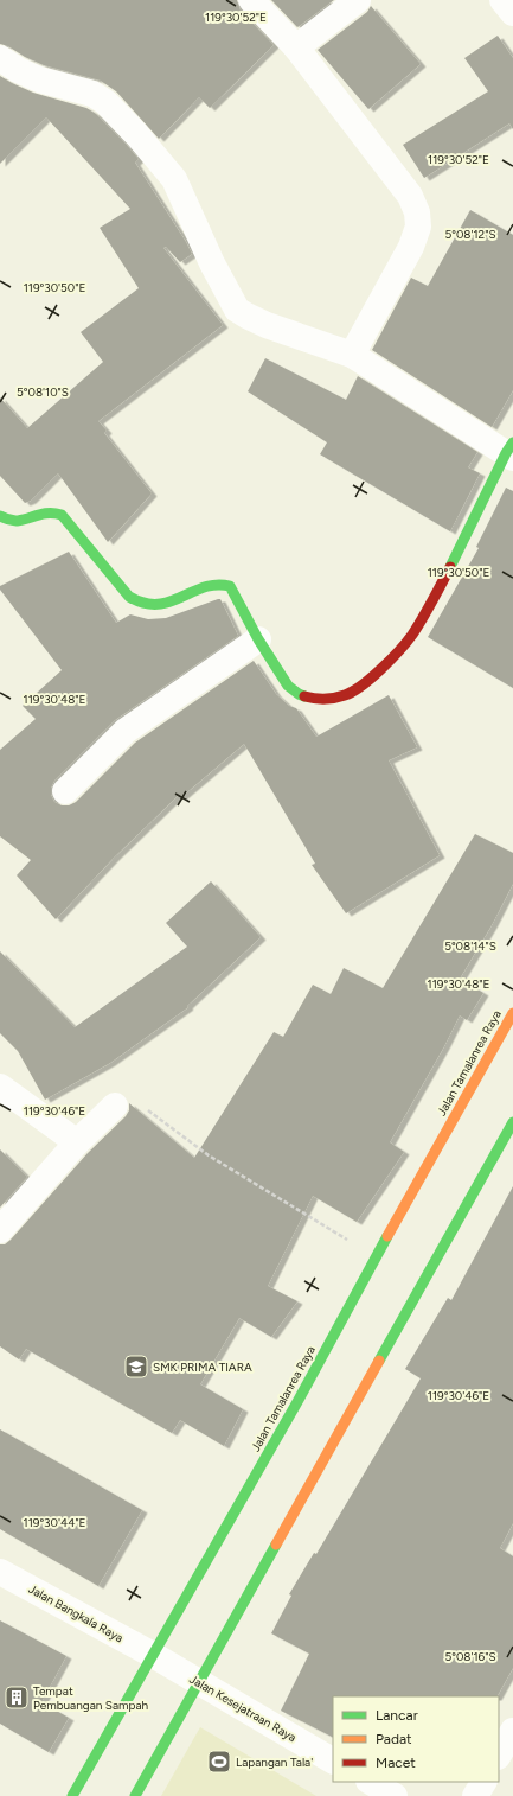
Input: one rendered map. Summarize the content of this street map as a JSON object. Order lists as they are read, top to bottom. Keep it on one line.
{"streets":{"main road":["Jalan Tamalanrea Raya"],"street":["Jalan Bangkala Raya","Jalan Kesejatraan Raya"]},"crossings":[["Jalan Tamalanrea Raya","Jalan Bangkala Raya"],["Jalan Tamalanrea Raya","Jalan Kesejatraan Raya"],["Jalan Bangkala Raya","Jalan Kesejatraan Raya"]],"places":{"school or university":["SMK PRIMA TIARA"],"building":["Tempat Pembuangan Sampah"],"sports":["Lapangan Tala'"]},"legend":["Lancar","Padat","Macet"],"coordinates":["119°30'52\"E","5°08'12\"S","119°30'50\"E","5°08'10\"S","119°30'48\"E","5°08'14\"S","119°30'46\"E","119°30'44\"E","5°08'16\"S"]}
